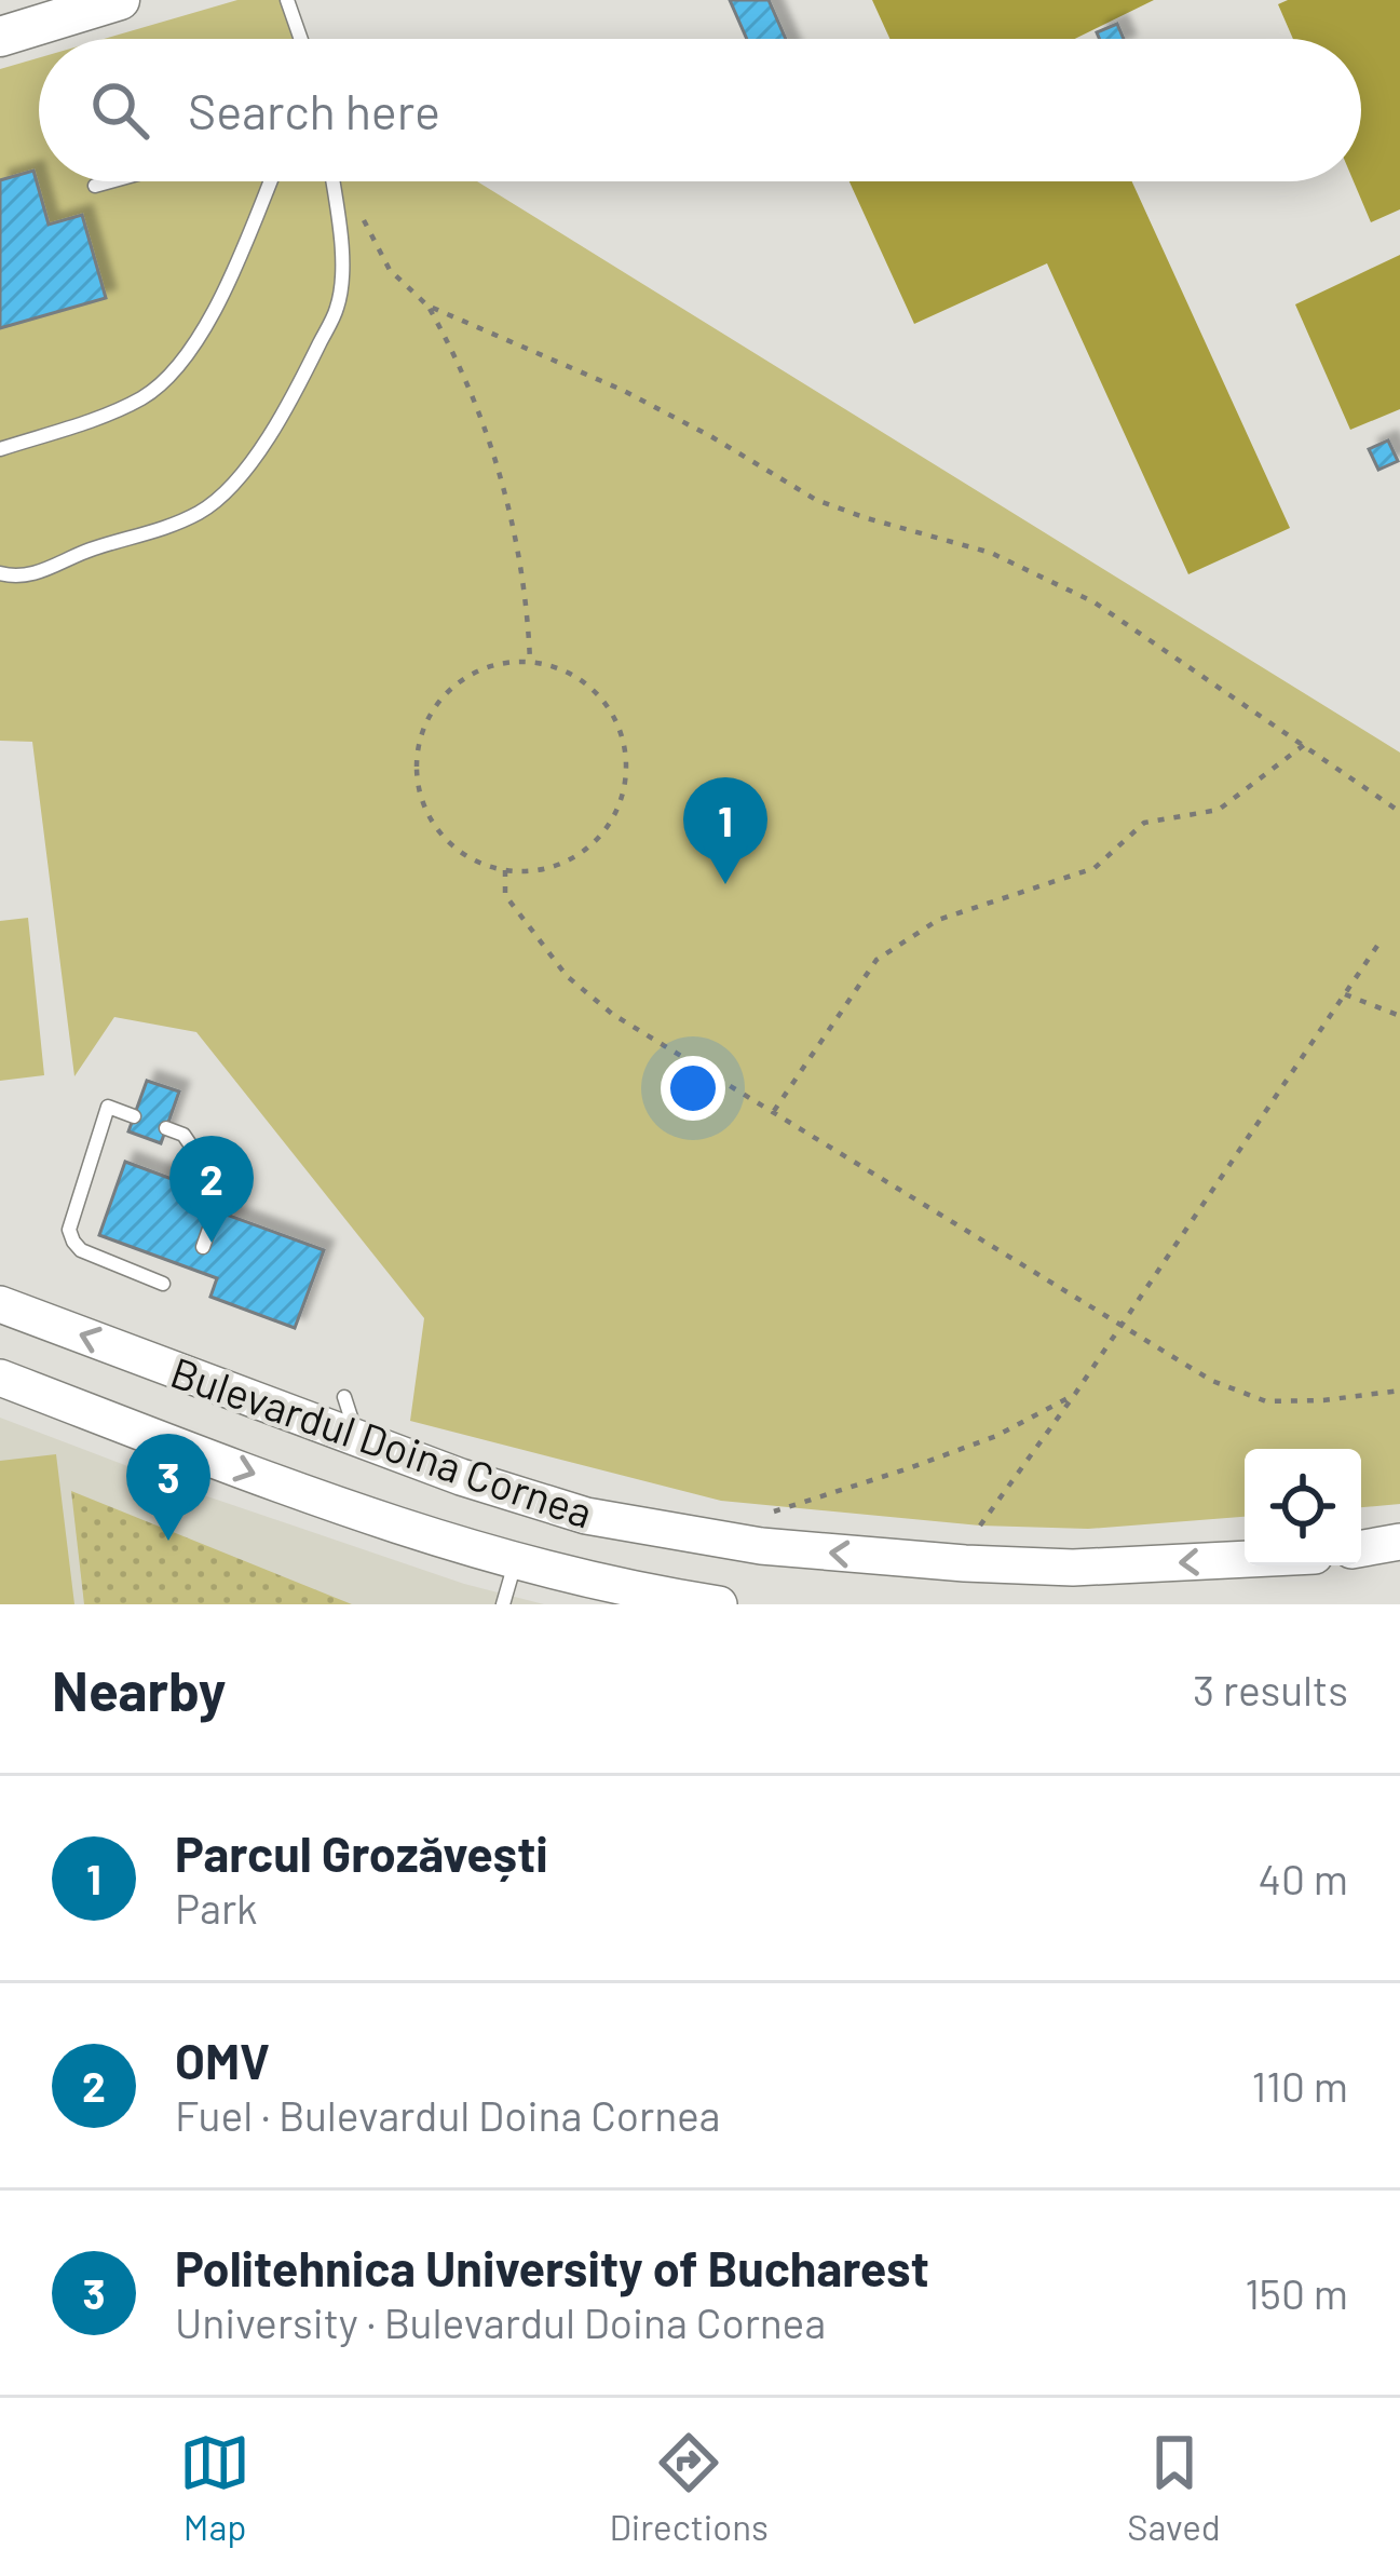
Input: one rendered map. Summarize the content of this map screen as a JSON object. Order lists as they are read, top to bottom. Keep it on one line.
{"streets":{"main road":["Bulevardul Doina Cornea"]},"page":{"search":"Search here","pins":["1","2","3"],"heading":["Nearby","3 results"],"list":[{"mark":"1","name":"Parcul Grozăvești","note":"Park","value":"40 m"},{"mark":"2","name":"OMV","note":"Fuel · Bulevardul Doina Cornea","value":"110 m"},{"mark":"3","name":"Politehnica University of Bucharest","note":"University · Bulevardul Doina Cornea","value":"150 m"}],"nav":["Map","Directions","Saved"]}}
